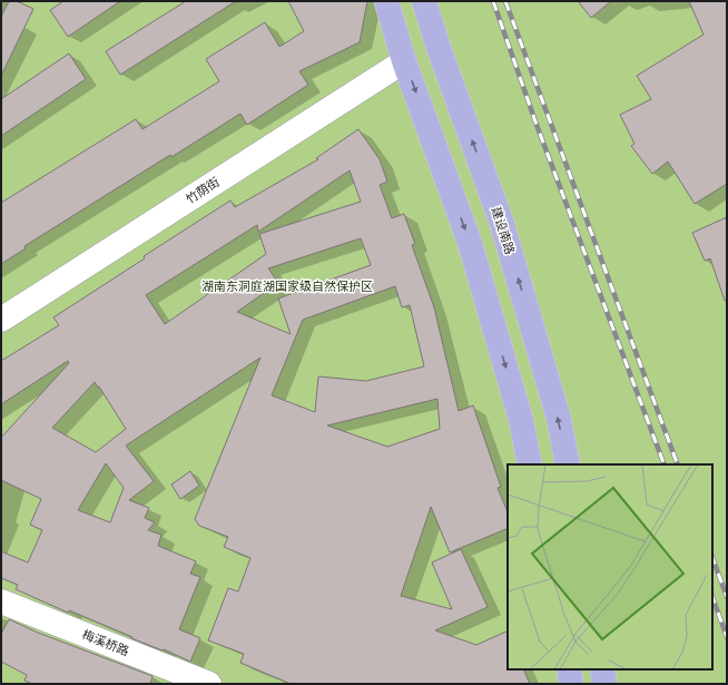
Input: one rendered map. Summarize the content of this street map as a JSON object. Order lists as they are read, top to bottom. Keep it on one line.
{"streets":{"main road":["竹荫街","建设南路","梅溪桥路"]},"parks":["湖南东洞庭湖国家级自然保护区"]}
